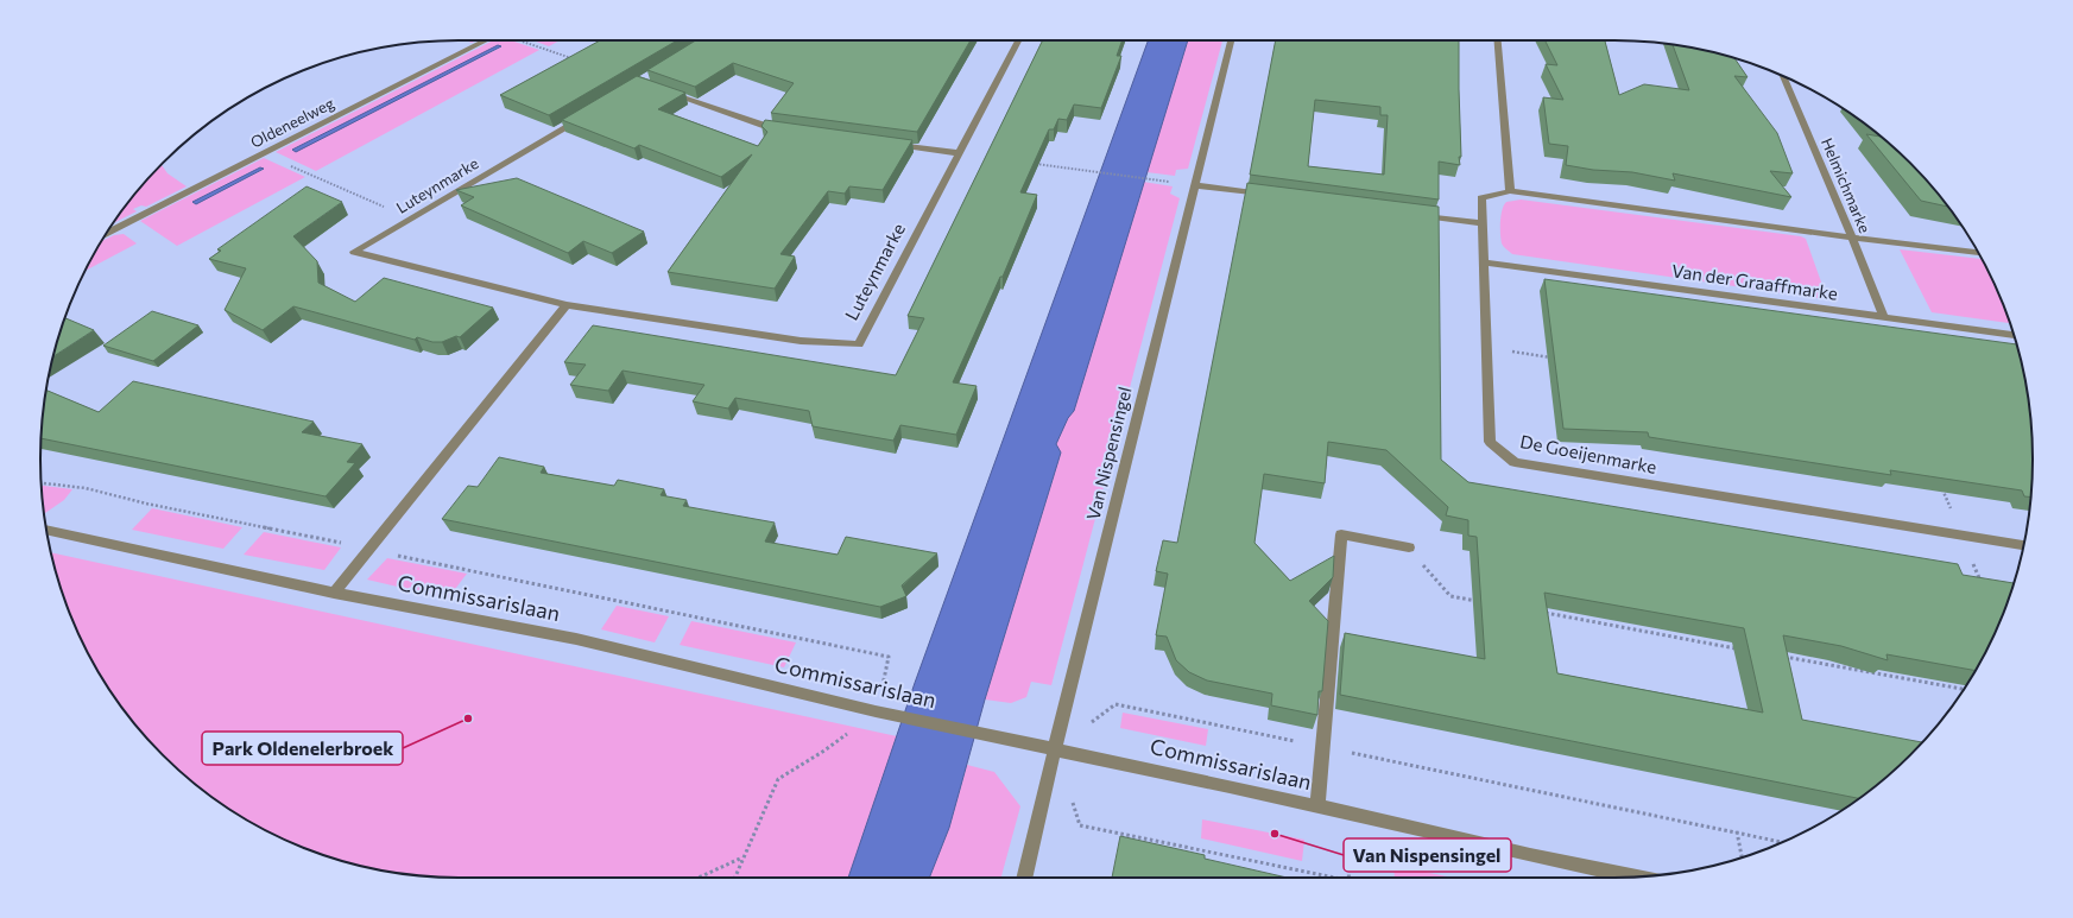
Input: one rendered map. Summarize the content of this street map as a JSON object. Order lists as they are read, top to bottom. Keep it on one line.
{"streets":{"street":["Oldeneelweg","Luteynmarke","Helmichmarke","Van der Graaffmarke","Van Nispensingel","De Goeijenmarke","Commissarislaan"]},"crossings":[["Helmichmarke","Van der Graaffmarke"],["Van der Graaffmarke","De Goeijenmarke"],["Van Nispensingel","Commissarislaan"]],"places":["Park Oldenelerbroek","Van Nispensingel"]}
